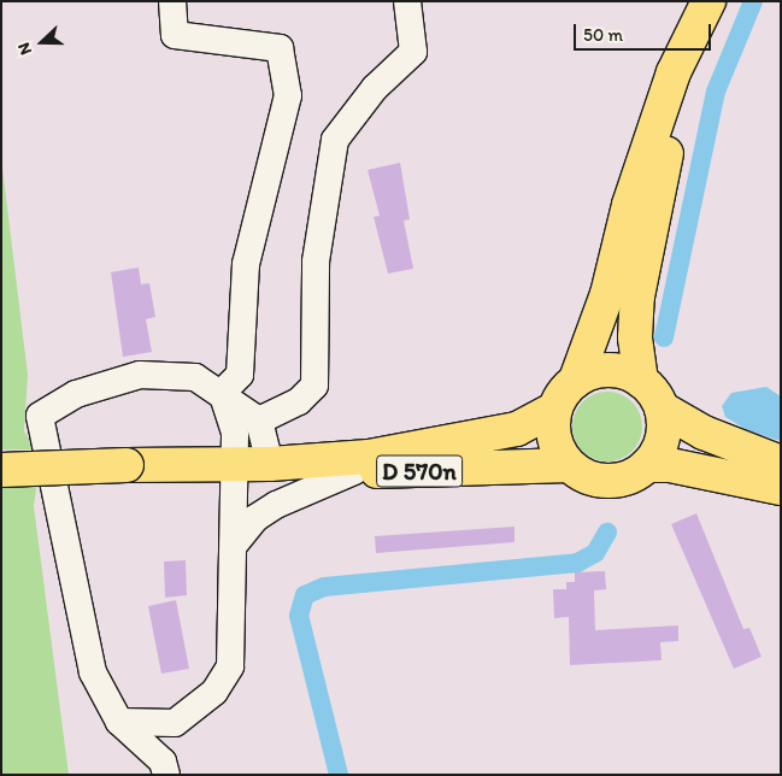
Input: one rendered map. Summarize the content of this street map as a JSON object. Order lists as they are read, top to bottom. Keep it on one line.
{"streets":{"main road":["D 570n"]},"scale_bar":"50 m","north":"left"}
